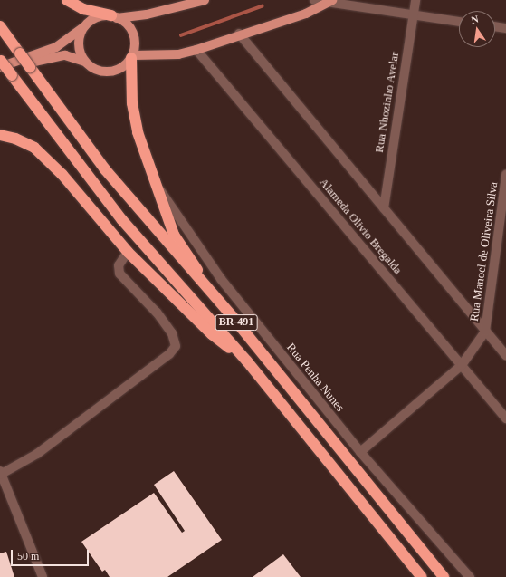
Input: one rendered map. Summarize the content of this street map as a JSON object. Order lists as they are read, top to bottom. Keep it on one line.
{"streets":{"highway":["BR-491"],"street":["Rua Nhozinho Avelar","Alameda Olivio Bregalda","Rua Manoel de Oliveira Silva","Rua Penha Nunes"]},"scale_bar":"50 m","north":"top"}
